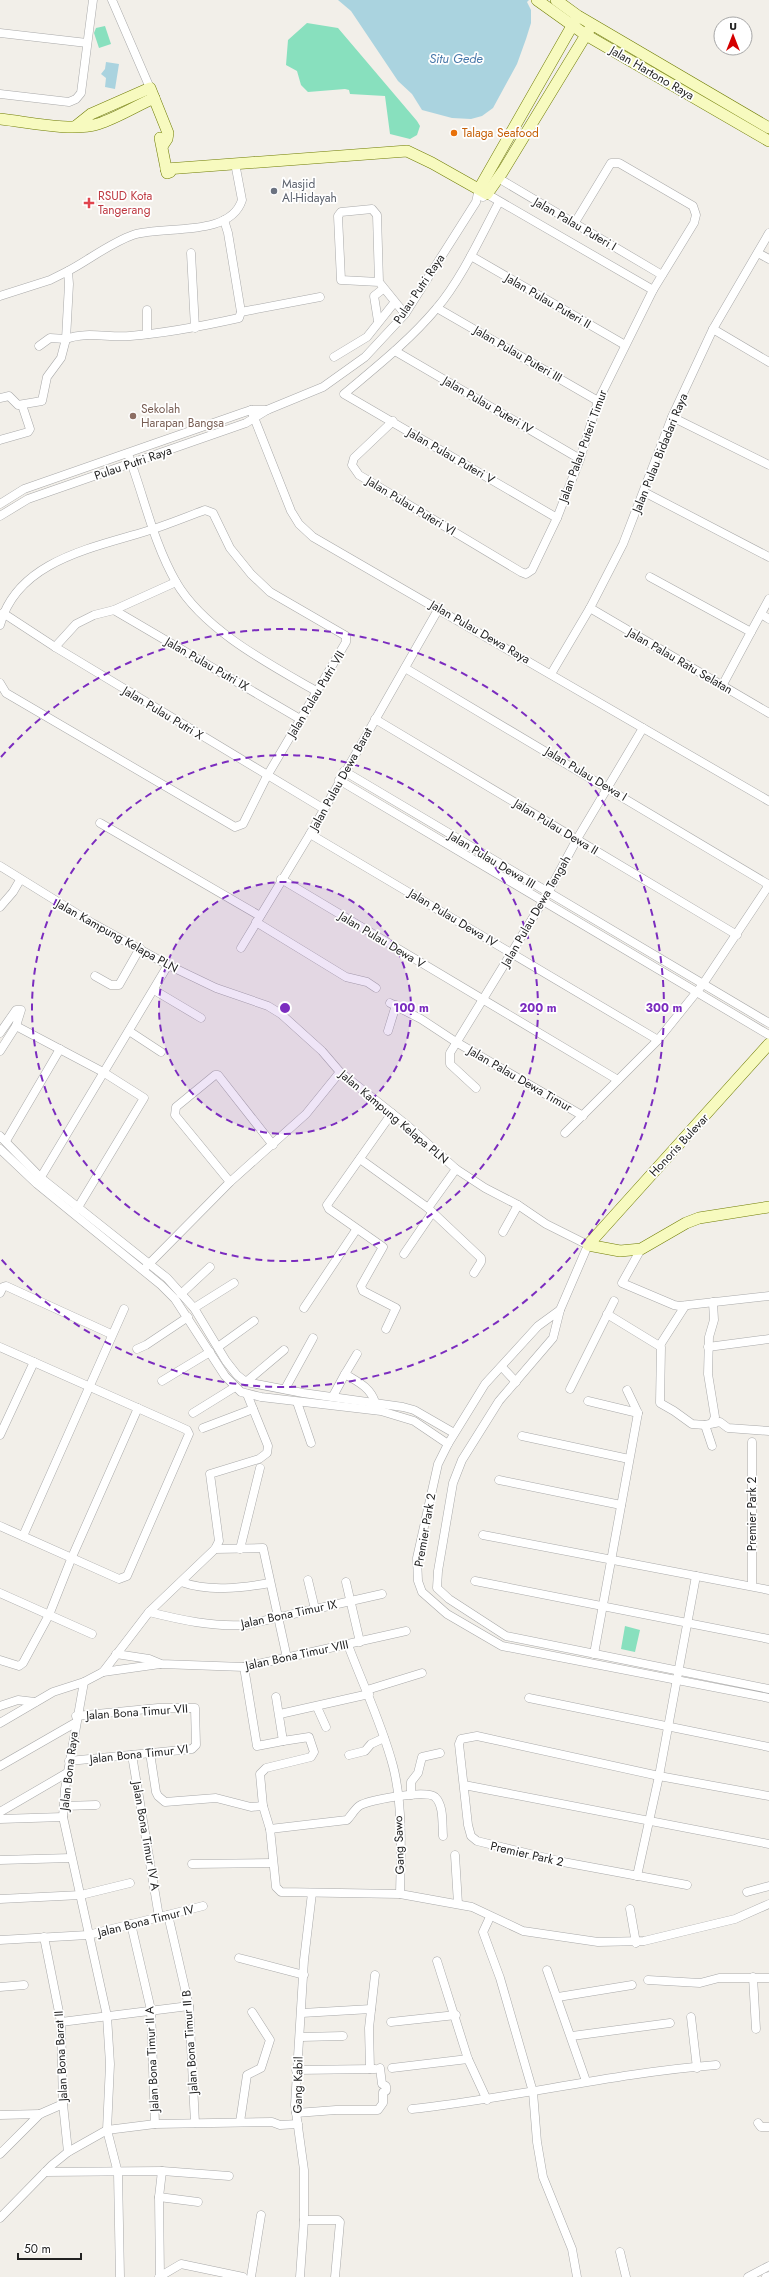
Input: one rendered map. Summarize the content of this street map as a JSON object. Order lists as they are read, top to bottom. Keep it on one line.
{"streets":{"street":["Jalan Hartono Raya","Jalan Palau Puteri I","Pulau Putri Raya","Jalan Pulau Puteri II","Jalan Pulau Puteri III","Jalan Pulau Puteri IV","Jalan Palau Puteri Timur","Jalan Pulau Bidadari Raya","Jalan Pulau Puteri V","Jalan Pulau Puteri VI","Jalan Pulau Dewa Raya","Jalan Palau Ratu Selatan","Jalan Pulau Putri IX","Jalan Pulau Putri VII","Jalan Pulau Putri X","Jalan Pulau Dewa I","Jalan Pulau Dewa Barat","Jalan Pulau Dewa II","Jalan Pulau Dewa III","Jalan Pulau Dewa Tengah","Jalan Pulau Dewa IV","Jalan Kampung Kelapa PLN","Jalan Pulau Dewa V","Jalan Palau Dewa Timur","Honoris Bulevar","Premier Park 2","Jalan Bona Timur IX","Jalan Bona Timur VIII","Jalan Bona Timur VII","Jalan Bona Timur VI","Jalan Bona Raya","Jalan Bona Timur IV A","Gang Sawo","Jalan Bona Timur IV","Jalan Bona Timur II B","Jalan Bona Barat II","Jalan Bona Timur II A","Gang Kabil"]},"crossings":[["Jalan Hartono Raya","Pulau Putri Raya"],["Jalan Palau Puteri I","Pulau Putri Raya"],["Jalan Palau Puteri I","Jalan Palau Puteri Timur"],["Pulau Putri Raya","Jalan Pulau Dewa Raya"],["Jalan Pulau Puteri II","Jalan Palau Puteri Timur"],["Jalan Pulau Puteri III","Jalan Palau Puteri Timur"],["Jalan Pulau Puteri IV","Jalan Palau Puteri Timur"],["Jalan Pulau Puteri IV","Jalan Pulau Puteri V"],["Jalan Palau Puteri Timur","Jalan Pulau Puteri V"],["Jalan Palau Puteri Timur","Jalan Pulau Puteri VI"],["Jalan Pulau Bidadari Raya","Jalan Pulau Dewa Raya"],["Jalan Pulau Bidadari Raya","Jalan Palau Ratu Selatan"],["Jalan Pulau Puteri V","Jalan Pulau Puteri VI"],["Jalan Pulau Dewa Raya","Jalan Pulau Dewa Barat"],["Jalan Pulau Dewa Raya","Jalan Pulau Dewa Tengah"],["Jalan Pulau Putri IX","Jalan Pulau Putri VII"],["Jalan Pulau Putri VII","Jalan Pulau Putri X"],["Jalan Pulau Putri X","Jalan Pulau Dewa Barat"],["Jalan Pulau Dewa I","Jalan Pulau Dewa Barat"],["Jalan Pulau Dewa I","Jalan Pulau Dewa II"],["Jalan Pulau Dewa I","Jalan Pulau Dewa Tengah"],["Jalan Pulau Dewa Barat","Jalan Pulau Dewa II"],["Jalan Pulau Dewa Barat","Jalan Pulau Dewa III"],["Jalan Pulau Dewa Barat","Jalan Pulau Dewa IV"],["Jalan Pulau Dewa Barat","Jalan Pulau Dewa V"],["Jalan Pulau Dewa II","Jalan Pulau Dewa Tengah"],["Jalan Pulau Dewa III","Jalan Pulau Dewa Tengah"],["Jalan Pulau Dewa Tengah","Jalan Pulau Dewa IV"],["Jalan Pulau Dewa Tengah","Jalan Pulau Dewa V"],["Jalan Pulau Dewa Tengah","Jalan Palau Dewa Timur"],["Jalan Kampung Kelapa PLN","Honoris Bulevar"],["Jalan Kampung Kelapa PLN","Premier Park 2"],["Honoris Bulevar","Premier Park 2"],["Jalan Bona Timur VIII","Gang Sawo"],["Jalan Bona Timur VII","Jalan Bona Timur VI"],["Jalan Bona Timur VII","Jalan Bona Raya"],["Jalan Bona Timur VI","Jalan Bona Raya"],["Jalan Bona Timur VI","Jalan Bona Timur IV A"],["Jalan Bona Raya","Jalan Bona Timur IV"],["Jalan Bona Timur IV A","Jalan Bona Timur IV"],["Jalan Bona Timur IV","Jalan Bona Timur II B"],["Jalan Bona Timur IV","Jalan Bona Barat II"],["Jalan Bona Timur IV","Jalan Bona Timur II A"]],"water":["Situ Gede"],"places":{"other":["Talaga Seafood","Masjid Al-Hidayah","Sekolah Harapan Bangsa"],"health":["RSUD Kota Tangerang"]},"scale_bar":"50 m","north":"top","rings":["100 m","200 m","300 m"]}
